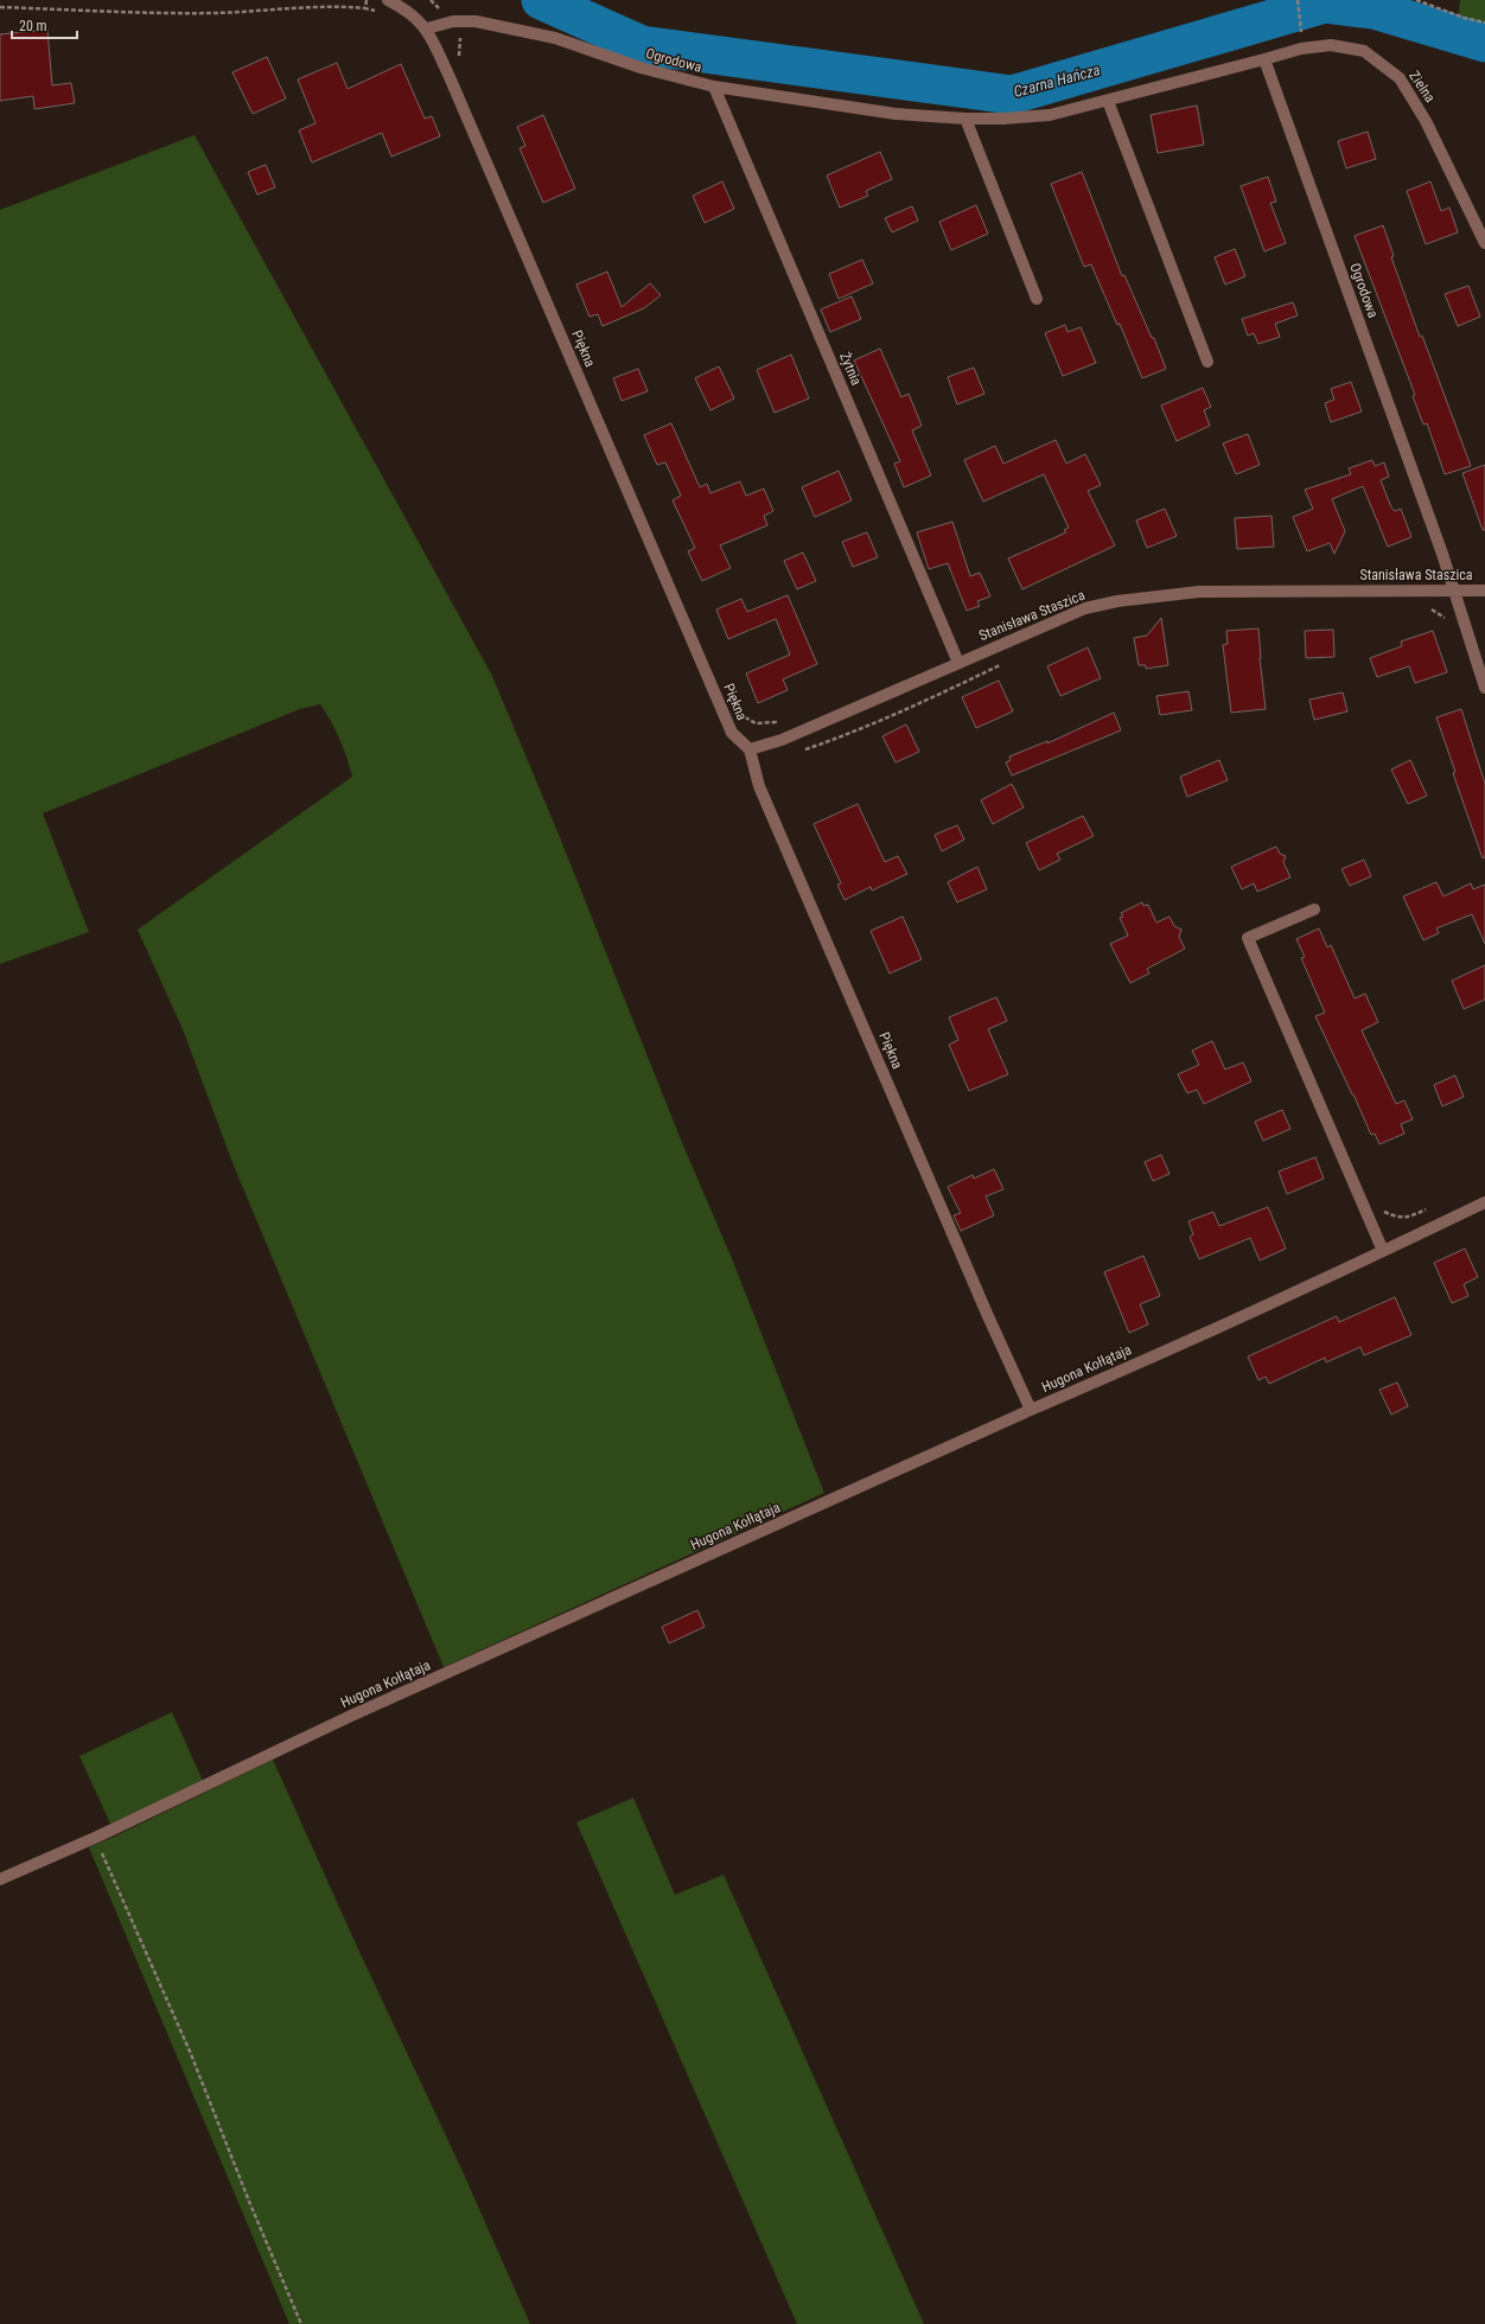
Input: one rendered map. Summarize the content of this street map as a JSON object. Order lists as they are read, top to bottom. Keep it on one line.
{"streets":{"street":["Ogrodowa","Zielna","Piękna","Żytnia","Stanisława Staszica","Hugona Kołłątaja"]},"crossings":[["Ogrodowa","Zielna"],["Ogrodowa","Piękna"],["Ogrodowa","Żytnia"],["Ogrodowa","Stanisława Staszica"],["Piękna","Stanisława Staszica"],["Piękna","Hugona Kołłątaja"],["Żytnia","Stanisława Staszica"]],"water":["Czarna Hańcza"],"scale_bar":"20 m"}
